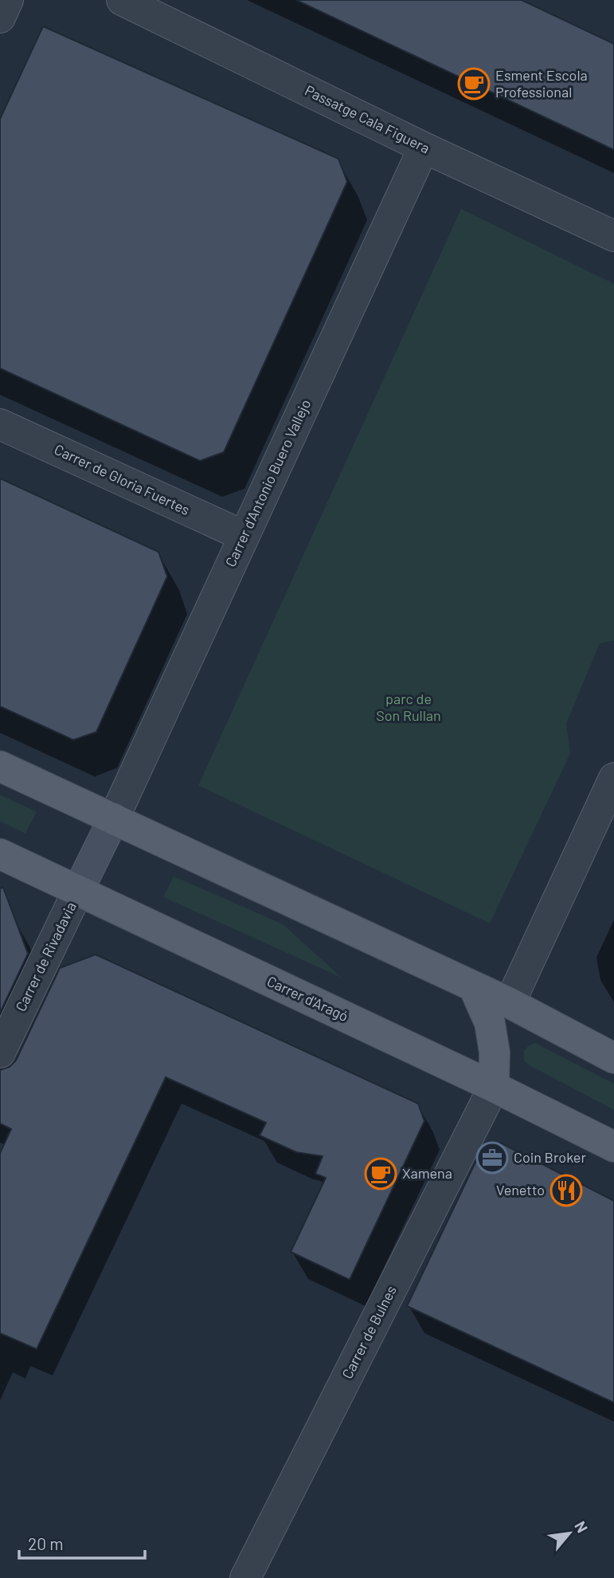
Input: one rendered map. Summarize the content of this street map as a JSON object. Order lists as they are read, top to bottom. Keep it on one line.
{"streets":{"main road":["Carrer d'Aragó"],"street":["Passatge Cala Figuera","Carrer de Gloria Fuertes","Carrer d'Antonio Buero Vallejo","Carrer de Rivadavia","Carrer de Bulnes"]},"crossings":[["Passatge Cala Figuera","Carrer d'Antonio Buero Vallejo"],["Carrer de Gloria Fuertes","Carrer d'Antonio Buero Vallejo"],["Carrer de Rivadavia","Carrer d'Aragó"],["Carrer d'Aragó","Carrer de Bulnes"]],"parks":["parc de Son Rullan"],"places":{"cafe":["Esment Escola Professional","Xamena"],"office":["Coin Broker"],"restaurant":["Venetto"]},"scale_bar":"20 m","north":"top right"}
